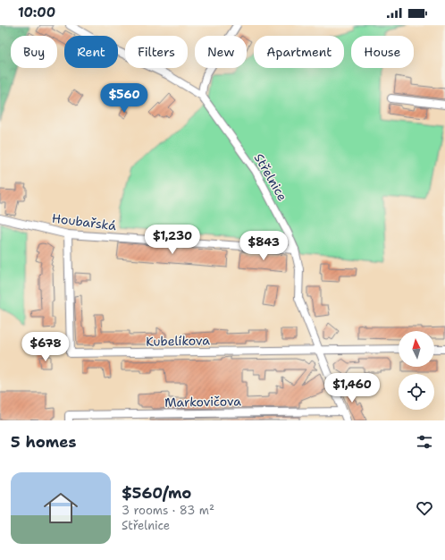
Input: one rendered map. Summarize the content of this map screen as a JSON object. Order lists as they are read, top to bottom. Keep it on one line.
{"streets":{"street":["Střelnice","Houbařská","Kubelíkova","Markovičova"]},"crossings":[["Střelnice","Houbařská"],["Střelnice","Kubelíkova"],["Střelnice","Markovičova"],["Houbařská","Kubelíkova"]],"north":"top","page":{"status":"10:00","chip":["Buy","Rent","Filters","New","Apartment","House"],"price":["$560","$1,230","$843","$678","$1,460"],"heading":"5 homes","list":[{"name":"$560/mo","note":"3 rooms · 83 m² · Střelnice"}]}}
